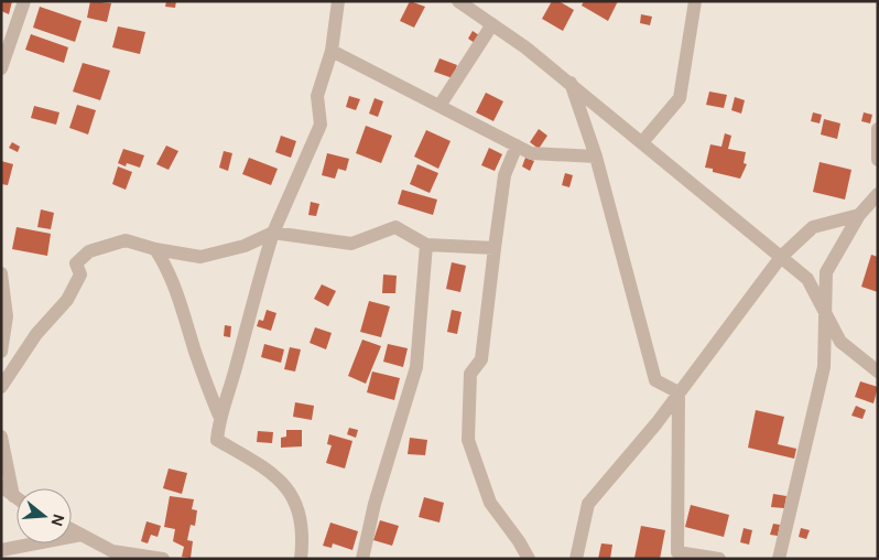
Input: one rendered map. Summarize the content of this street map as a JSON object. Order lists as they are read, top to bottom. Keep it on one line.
{"north":"right"}
